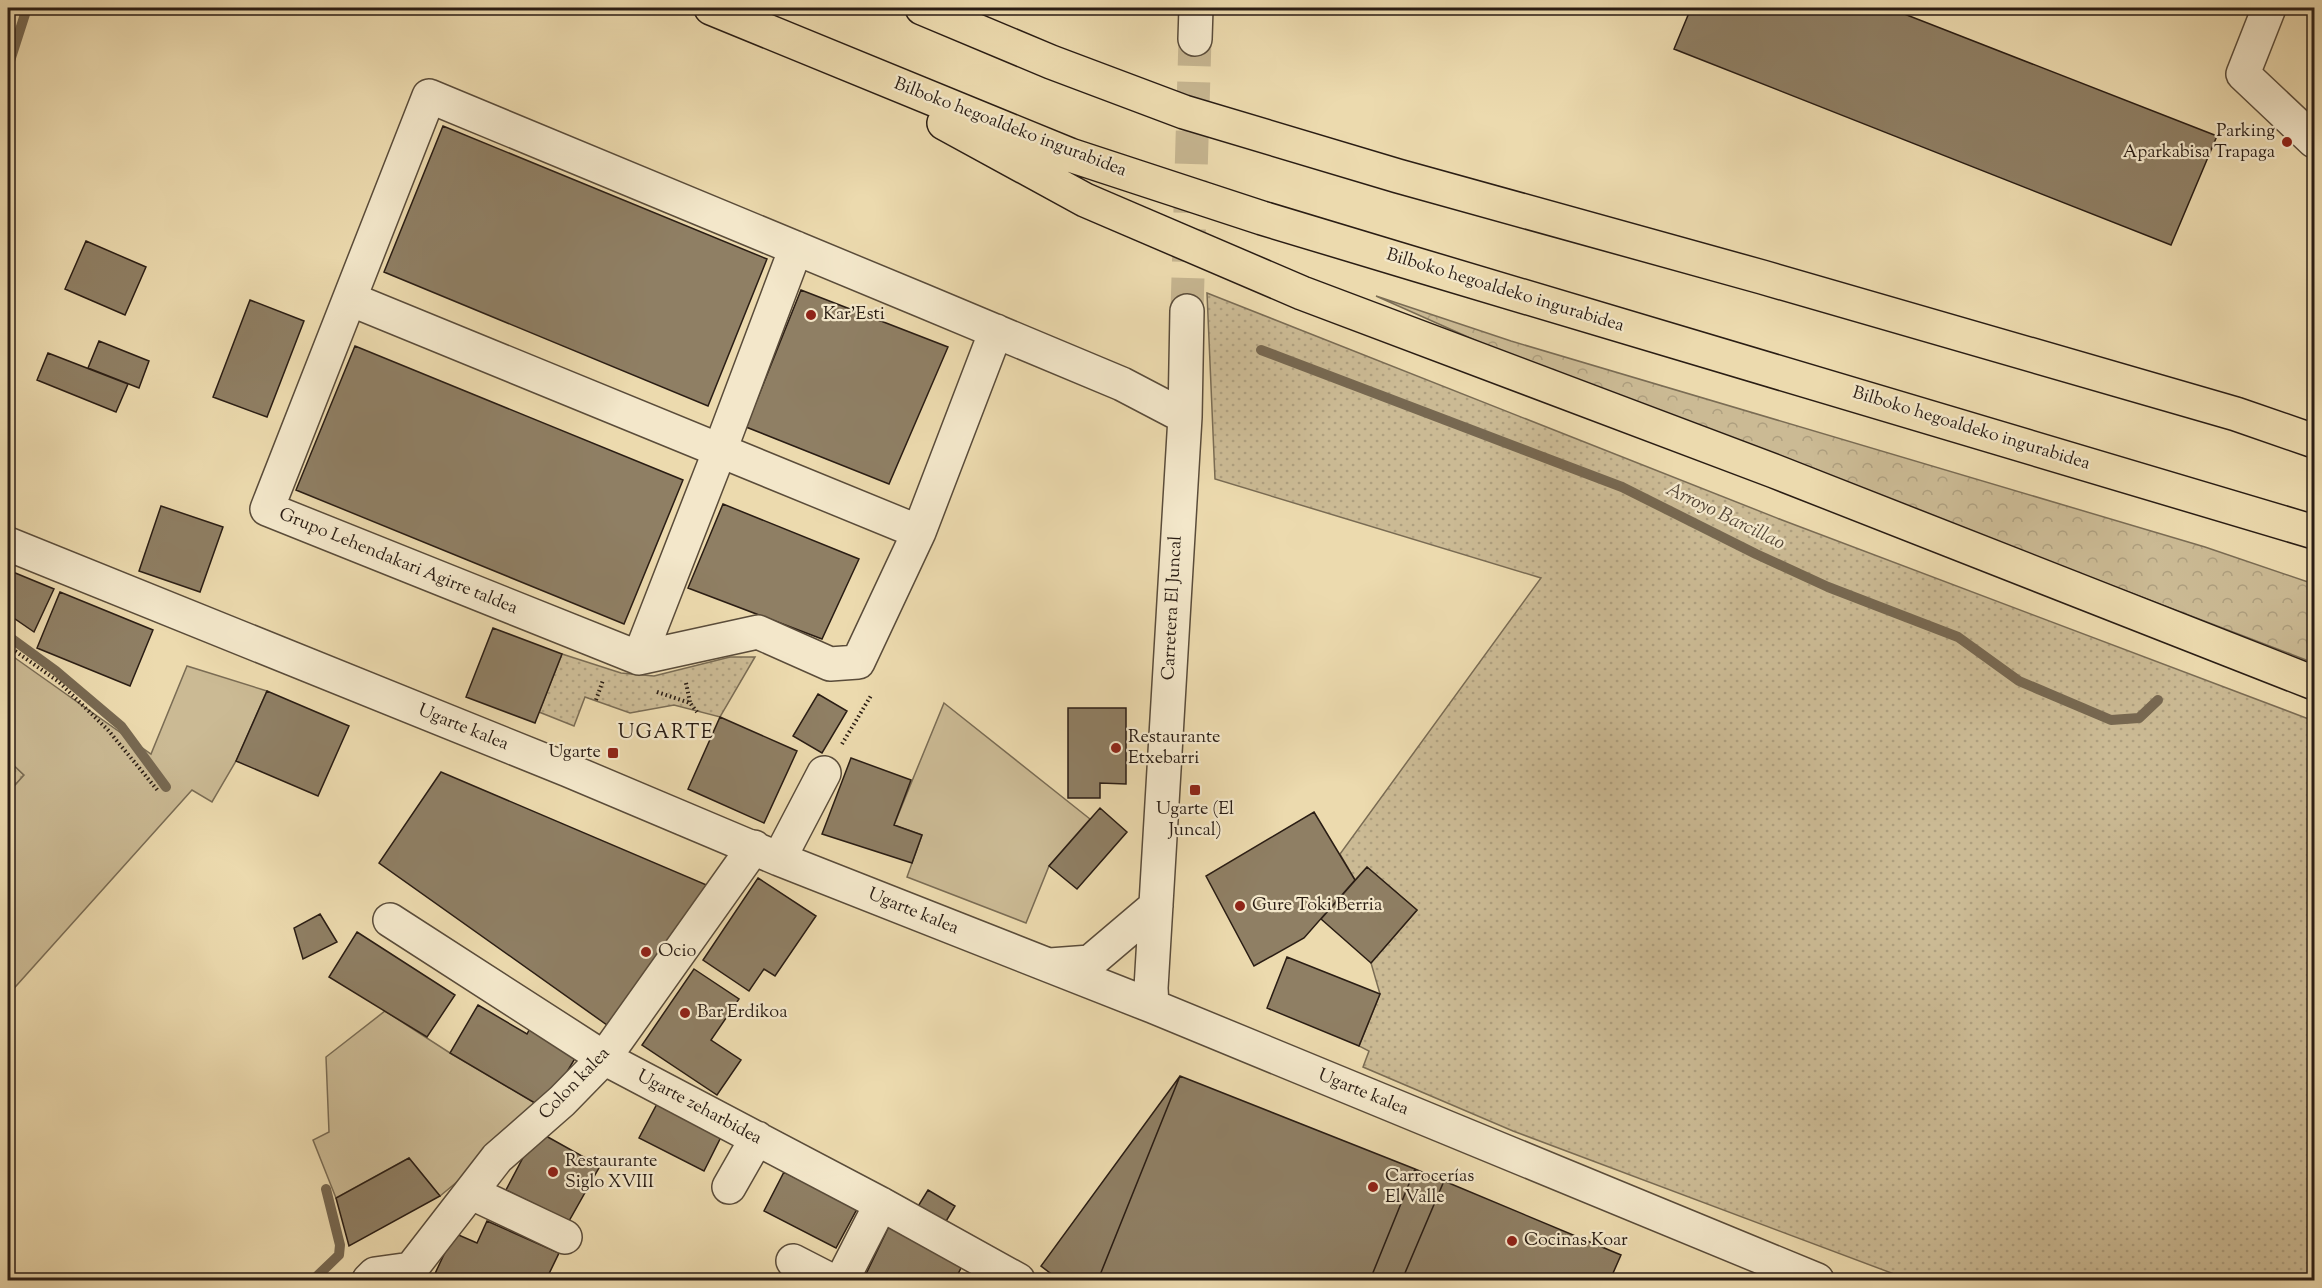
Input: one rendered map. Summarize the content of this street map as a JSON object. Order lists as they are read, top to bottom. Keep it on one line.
{"streets":{"highway":["Bilboko hegoaldeko ingurabidea"],"street":["Grupo Lehendakari Agirre taldea","Carretera El Juncal","Ugarte kalea","Colon kalea","Ugarte zeharbidea"]},"crossings":[["Grupo Lehendakari Agirre taldea","Carretera El Juncal"],["Carretera El Juncal","Ugarte kalea"],["Ugarte kalea","Colon kalea"],["Colon kalea","Ugarte zeharbidea"]],"districts":["UGARTE"],"water":["Arroyo Barcillao"],"places":{"other":["Parking Aparkabisa Trapaga","Kar'Esti","Restaurante Etxebarri","Gure Toki Berria","Ocio","Bar Erdikoa","Restaurante Siglo XVIII","Carrocerías El Valle","Cocinas Koar"],"transit":["Ugarte","Ugarte (El Juncal)"]}}
